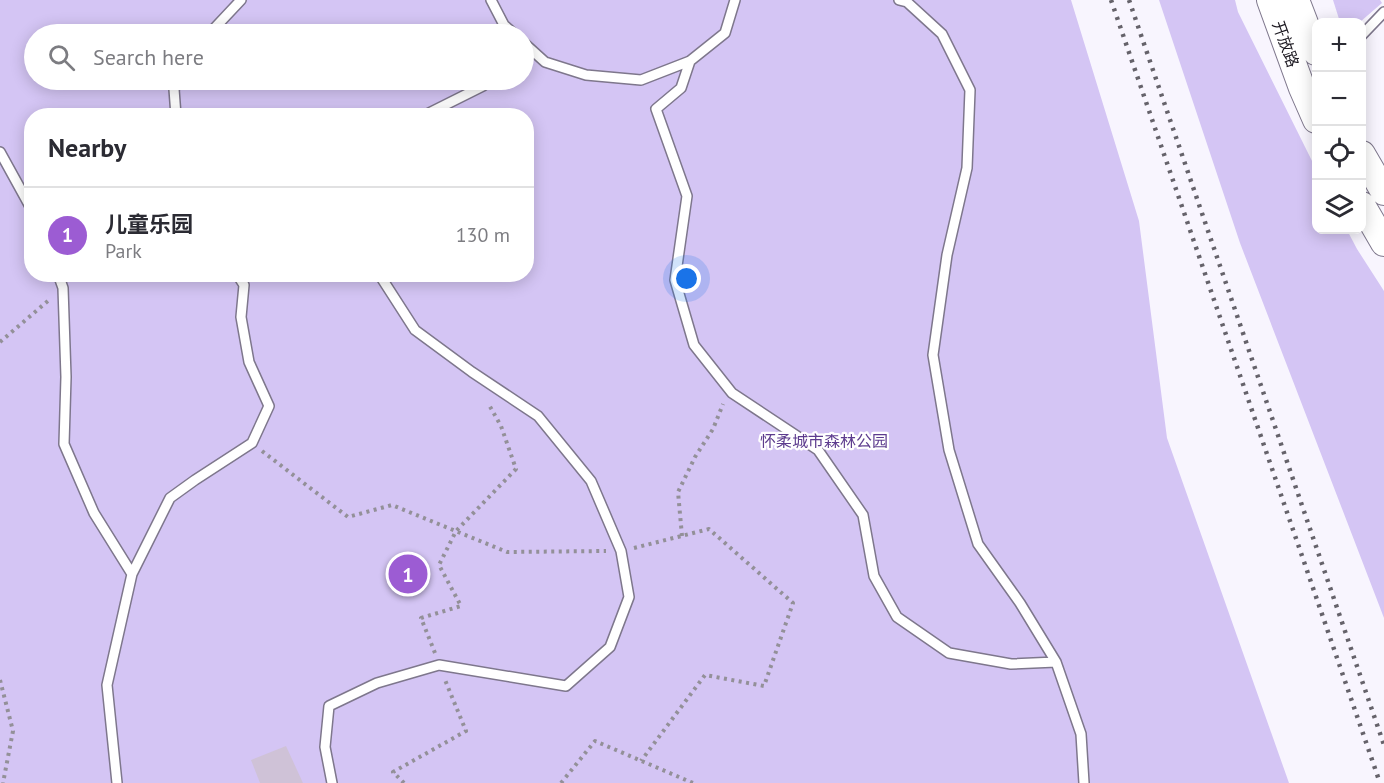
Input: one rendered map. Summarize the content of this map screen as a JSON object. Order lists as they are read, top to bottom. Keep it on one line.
{"streets":{"main road":["开放路"]},"parks":["怀柔城市森林公园"],"page":{"map_buttons":["+","−"],"search":"Search here","heading":"Nearby","list":[{"mark":"1","name":"儿童乐园","note":"Park","value":"130 m"}],"pins":"1"}}
